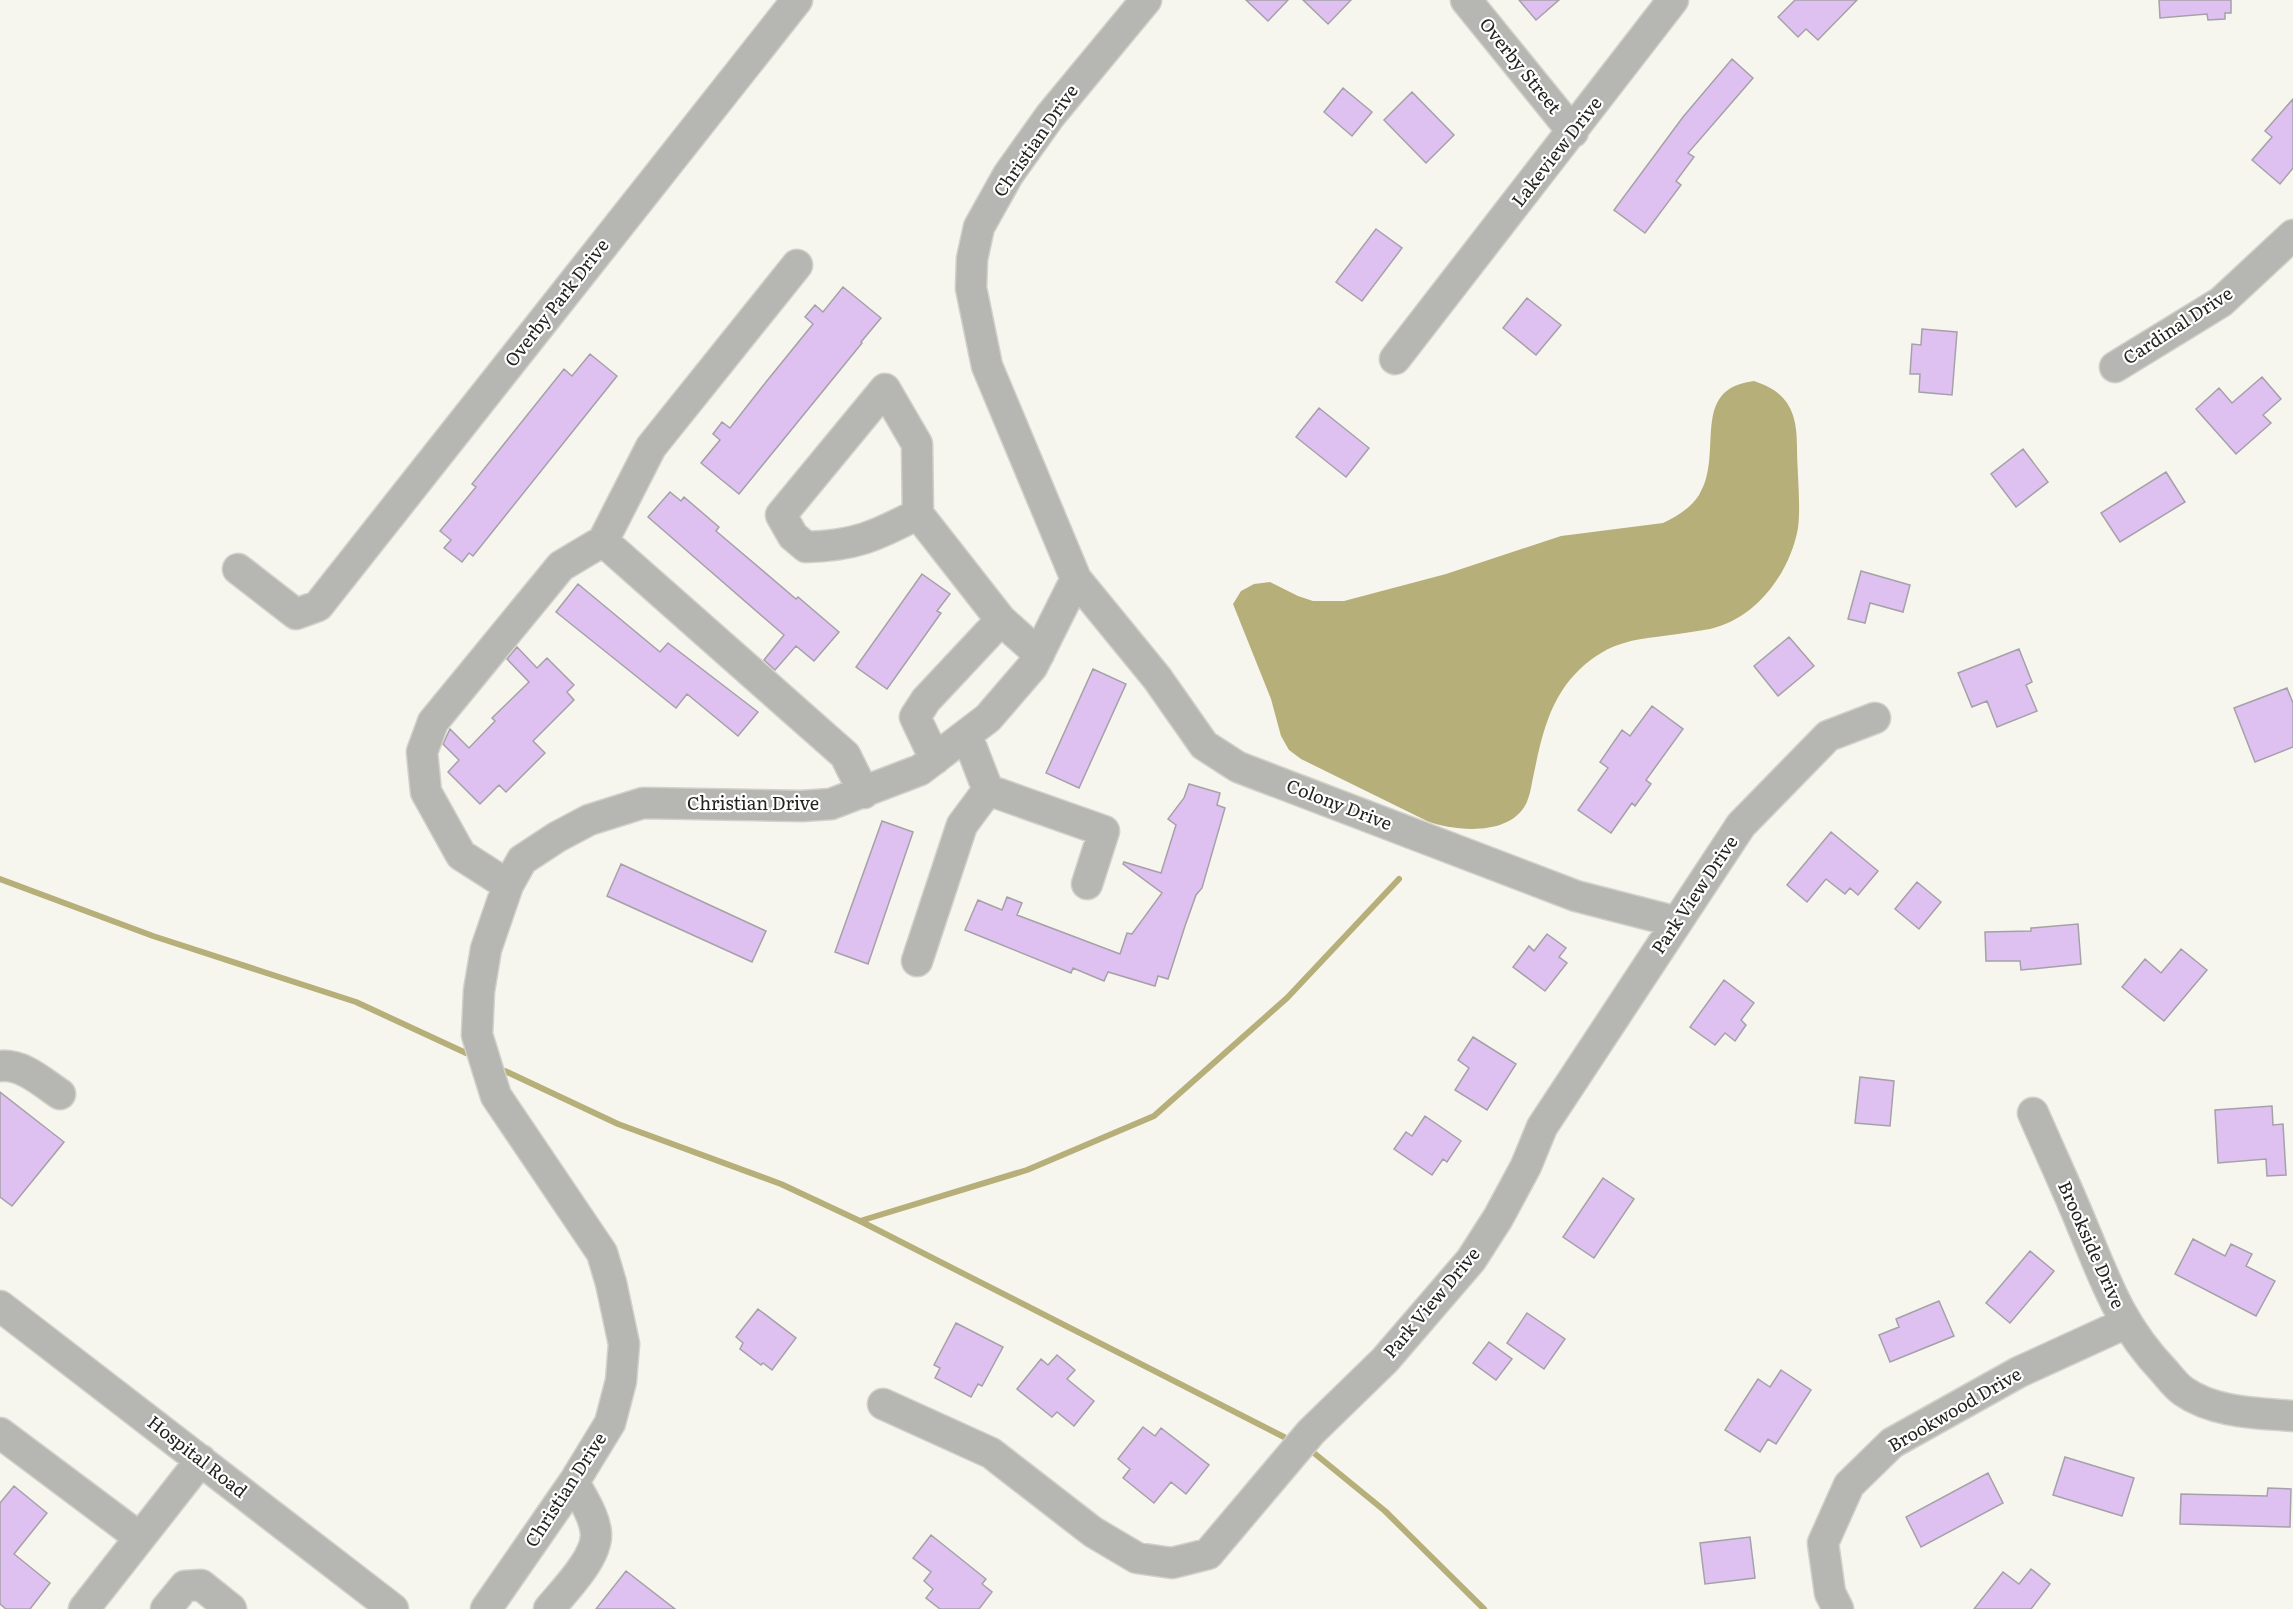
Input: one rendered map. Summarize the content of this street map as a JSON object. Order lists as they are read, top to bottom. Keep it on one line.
{"streets":{"street":["Overby Street","Christian Drive","Lakeview Drive","Overby Park Drive","Cardinal Drive","Colony Drive","Park View Drive","Brookside Drive","Brookwood Drive","Hospital Road"]},"crossings":[["Overby Street","Lakeview Drive"],["Christian Drive","Colony Drive"],["Colony Drive","Park View Drive"],["Brookside Drive","Brookwood Drive"]]}
